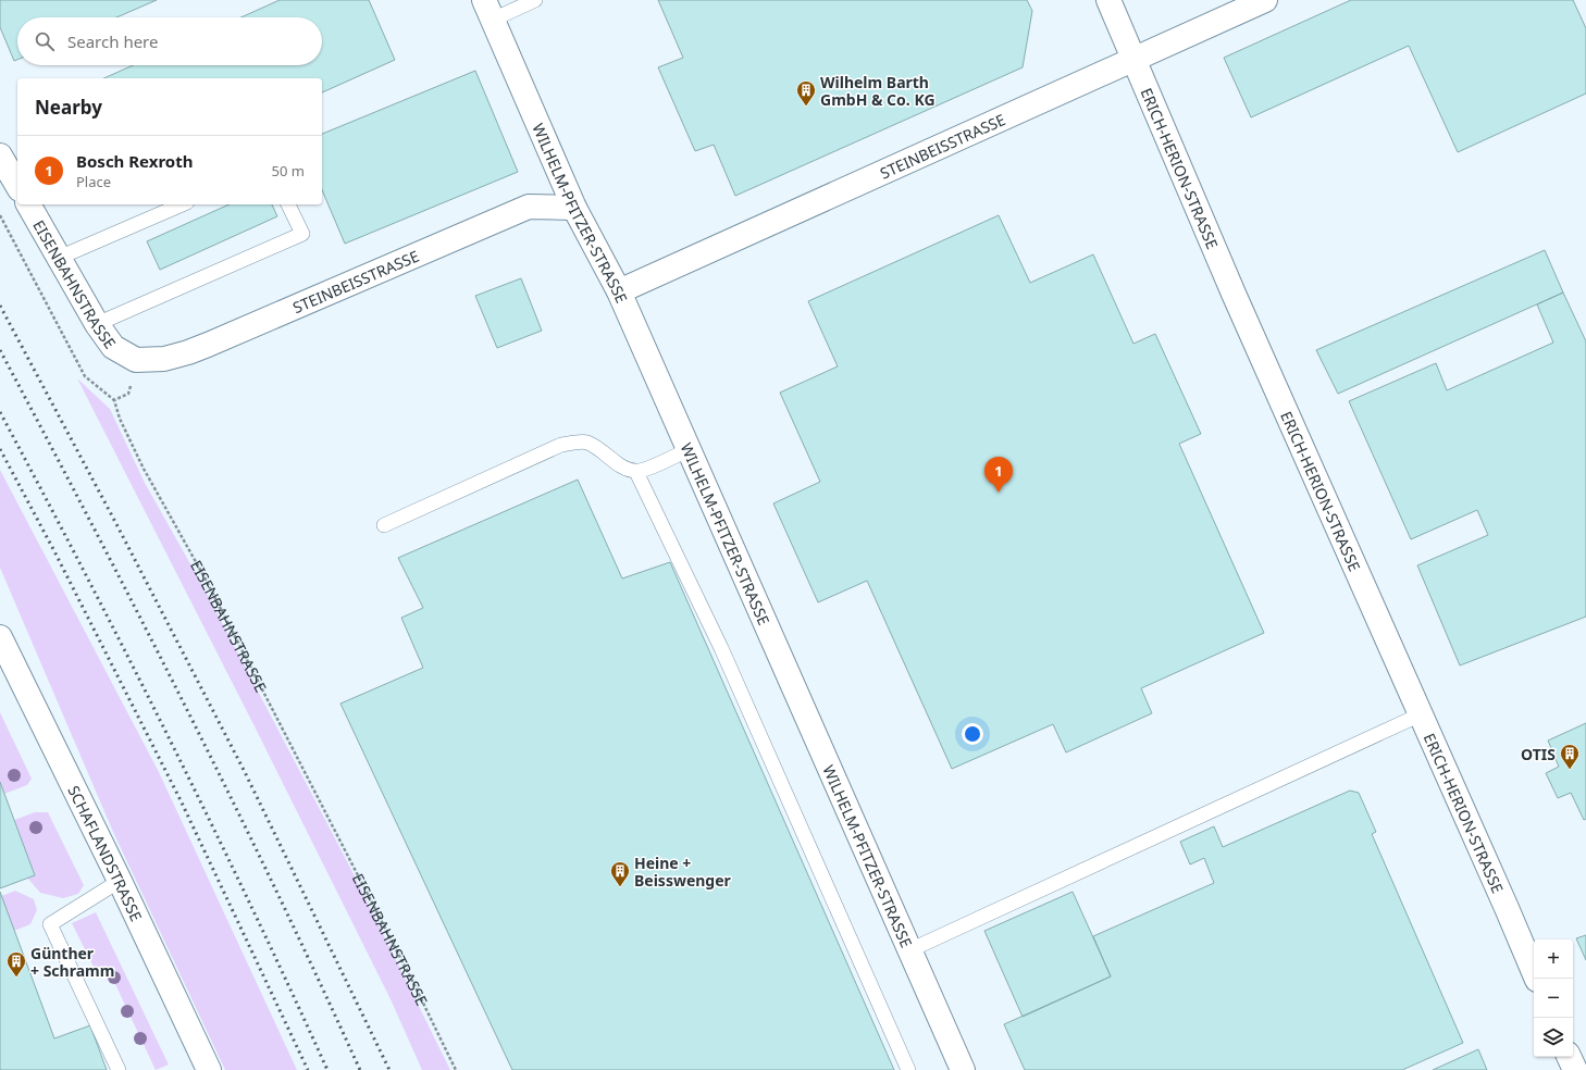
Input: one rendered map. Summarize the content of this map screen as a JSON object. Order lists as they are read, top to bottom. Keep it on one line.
{"streets":{"street":["STEINBEISSTRASSE","ERICH-HERION-STRASSE","WILHELM-PFITZER-STRASSE","EISENBAHNSTRASSE","SCHAFLANDSTRASSE"]},"crossings":[["STEINBEISSTRASSE","ERICH-HERION-STRASSE"],["STEINBEISSTRASSE","WILHELM-PFITZER-STRASSE"],["STEINBEISSTRASSE","EISENBAHNSTRASSE"]],"places":{"building":["Wilhelm Barth GmbH & Co. KG","OTIS","Heine + Beisswenger","Günther + Schramm"]},"page":{"search":"Search here","heading":"Nearby","list":[{"mark":"1","name":"Bosch Rexroth","note":"Place","value":"50 m"}],"pins":"1","map_buttons":["+","−"]}}
